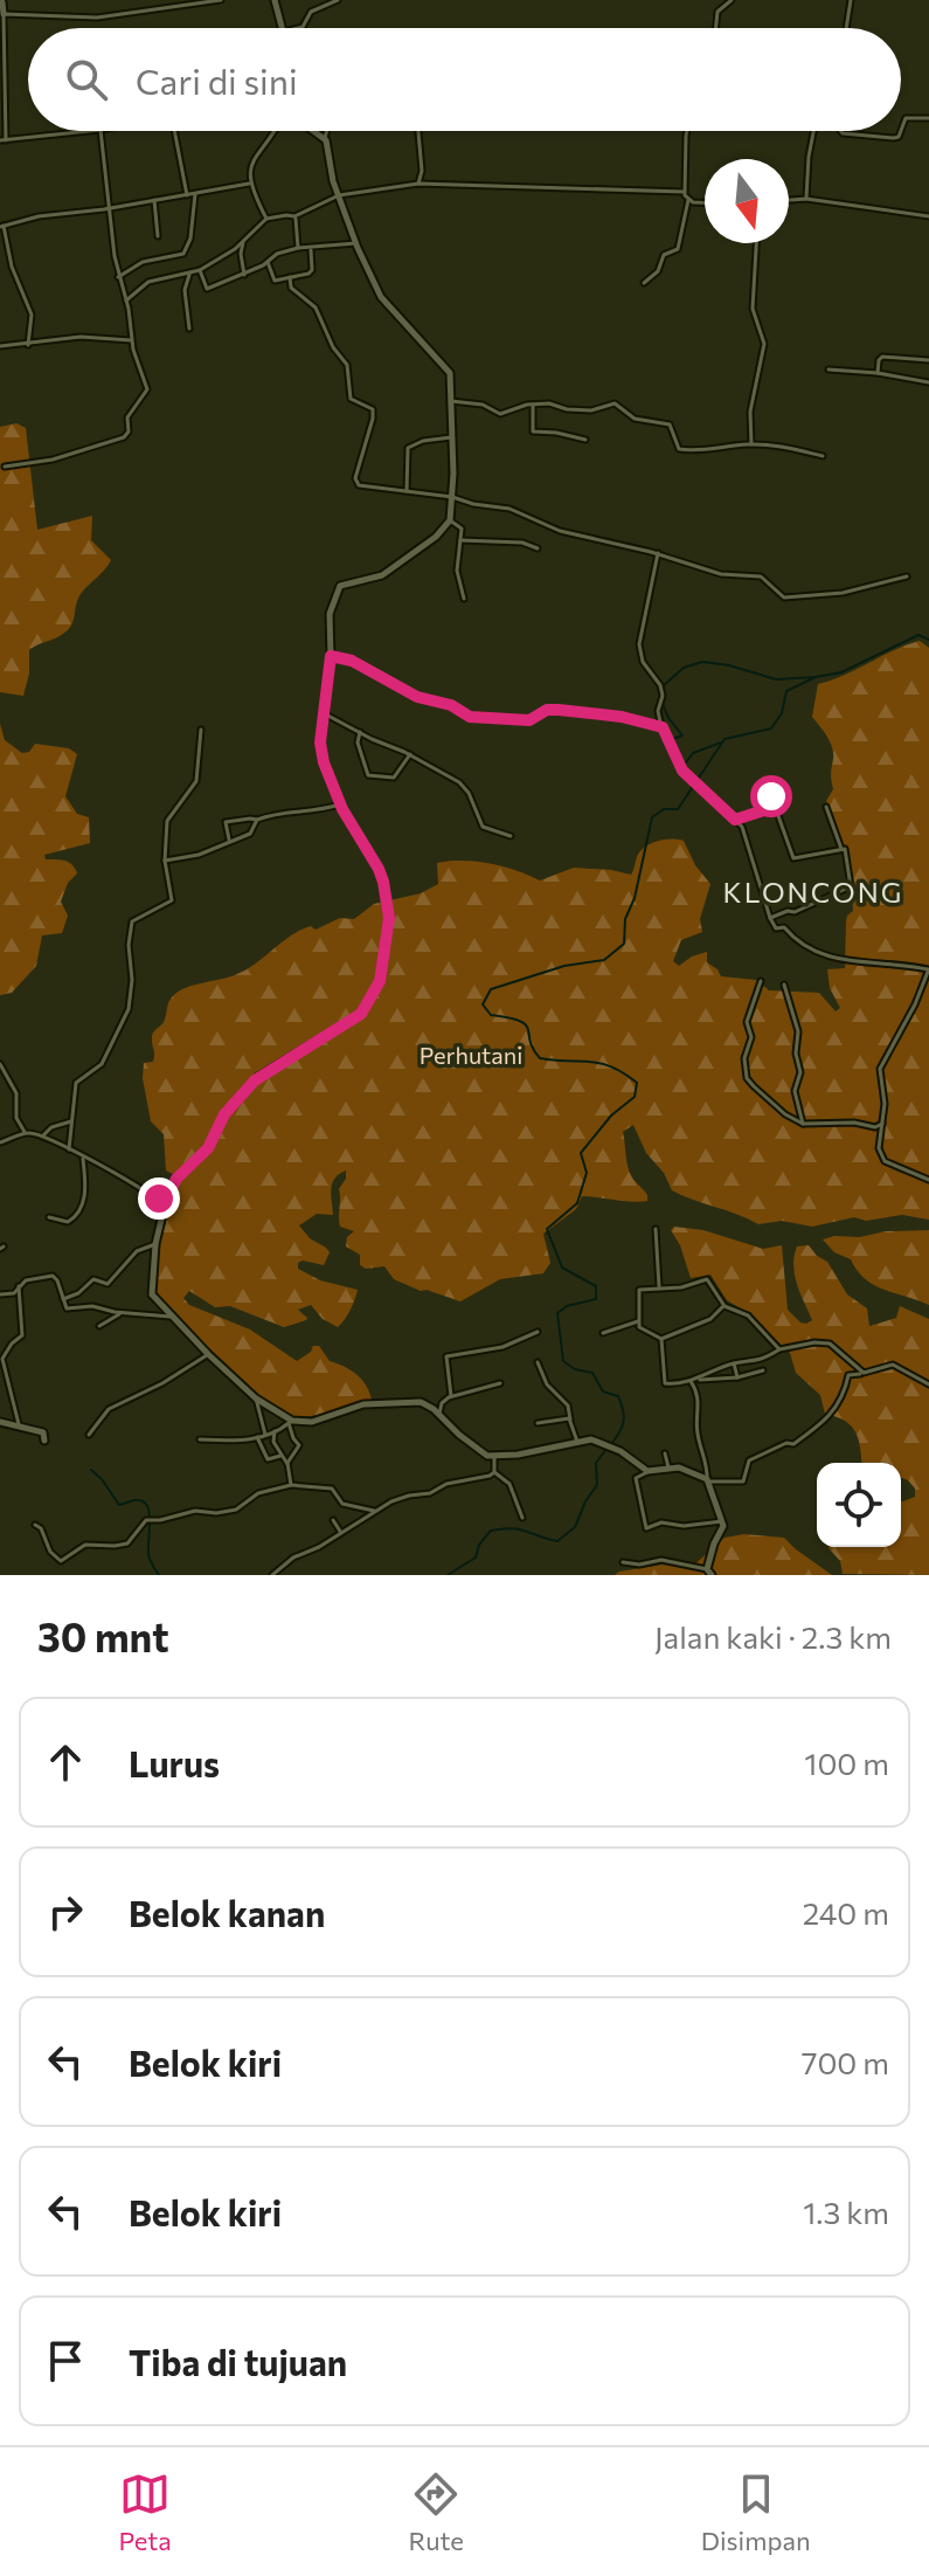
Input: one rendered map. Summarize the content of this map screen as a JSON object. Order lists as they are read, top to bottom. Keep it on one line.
{"districts":["KLONCONG"],"parks":["Perhutani"],"north":"bottom","page":{"search":"Cari di sini","heading":["30 mnt","Jalan kaki · 2.3 km"],"list":[["Lurus","100 m"],["Belok kanan","240 m"],["Belok kiri","700 m"],["Belok kiri","1.3 km"],"Tiba di tujuan"],"nav":["Peta","Rute","Disimpan"]}}
